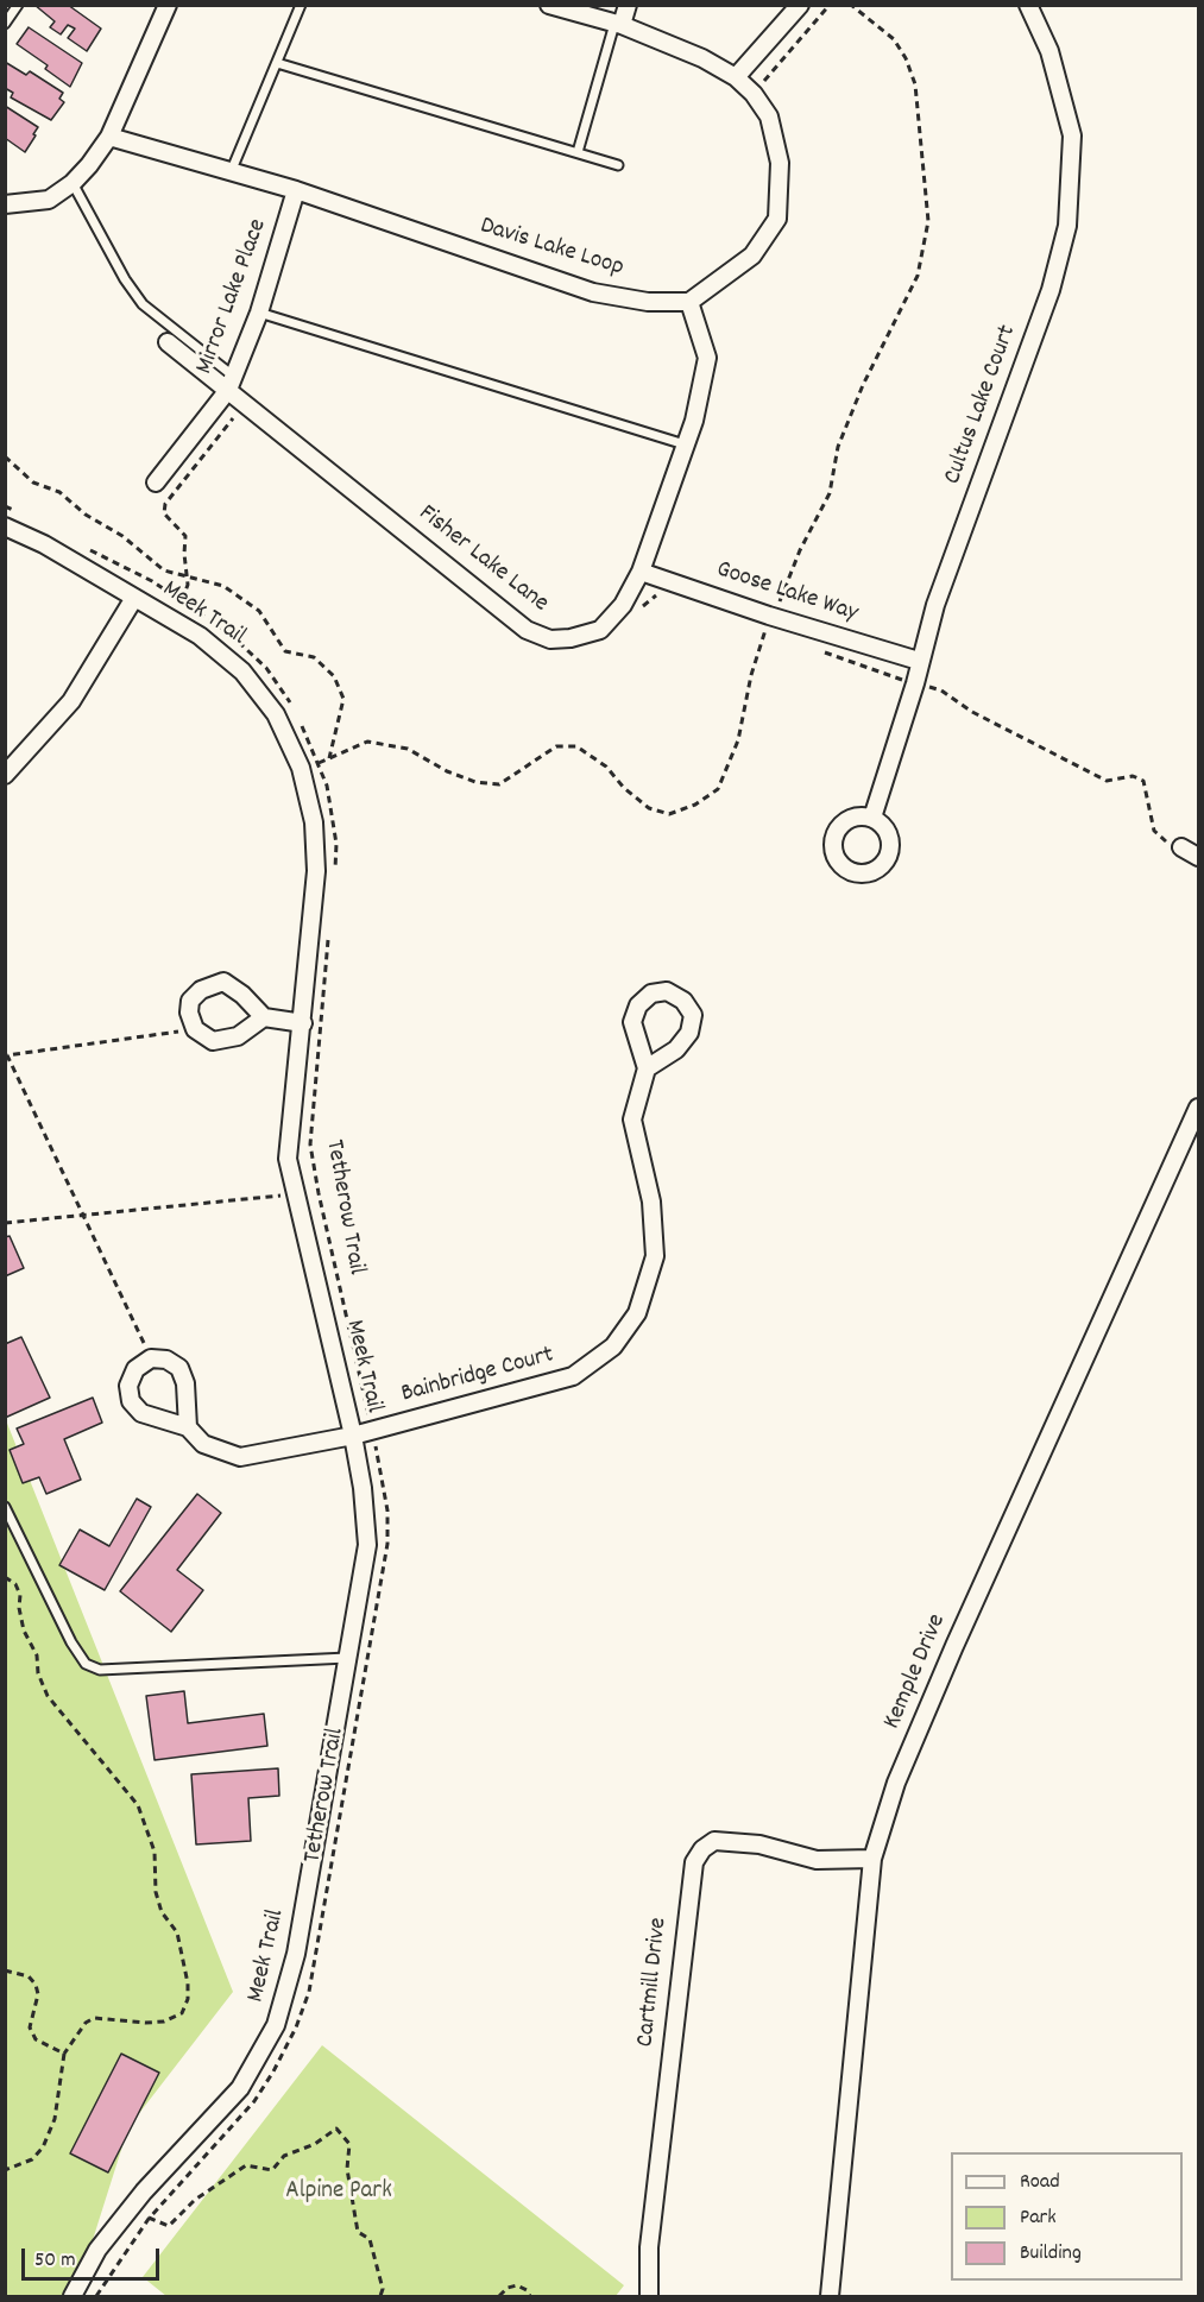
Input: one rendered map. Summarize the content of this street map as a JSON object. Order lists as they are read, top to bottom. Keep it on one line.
{"streets":{"street":["Davis Lake Loop","Mirror Lake Place","Cultus Lake Court","Fisher Lake Lane","Goose Lake Way","Meek Trail","Bainbridge Court","Kemple Drive","Cartmill Drive"],"path":["Tetherow Trail"]},"crossings":[["Davis Lake Loop","Mirror Lake Place"],["Davis Lake Loop","Fisher Lake Lane"],["Mirror Lake Place","Fisher Lake Lane"],["Cultus Lake Court","Goose Lake Way"],["Fisher Lake Lane","Goose Lake Way"],["Meek Trail","Bainbridge Court"],["Tetherow Trail","Bainbridge Court"],["Kemple Drive","Cartmill Drive"]],"parks":["Alpine Park"],"legend":["Road","Park","Building"],"scale_bar":"50 m"}
